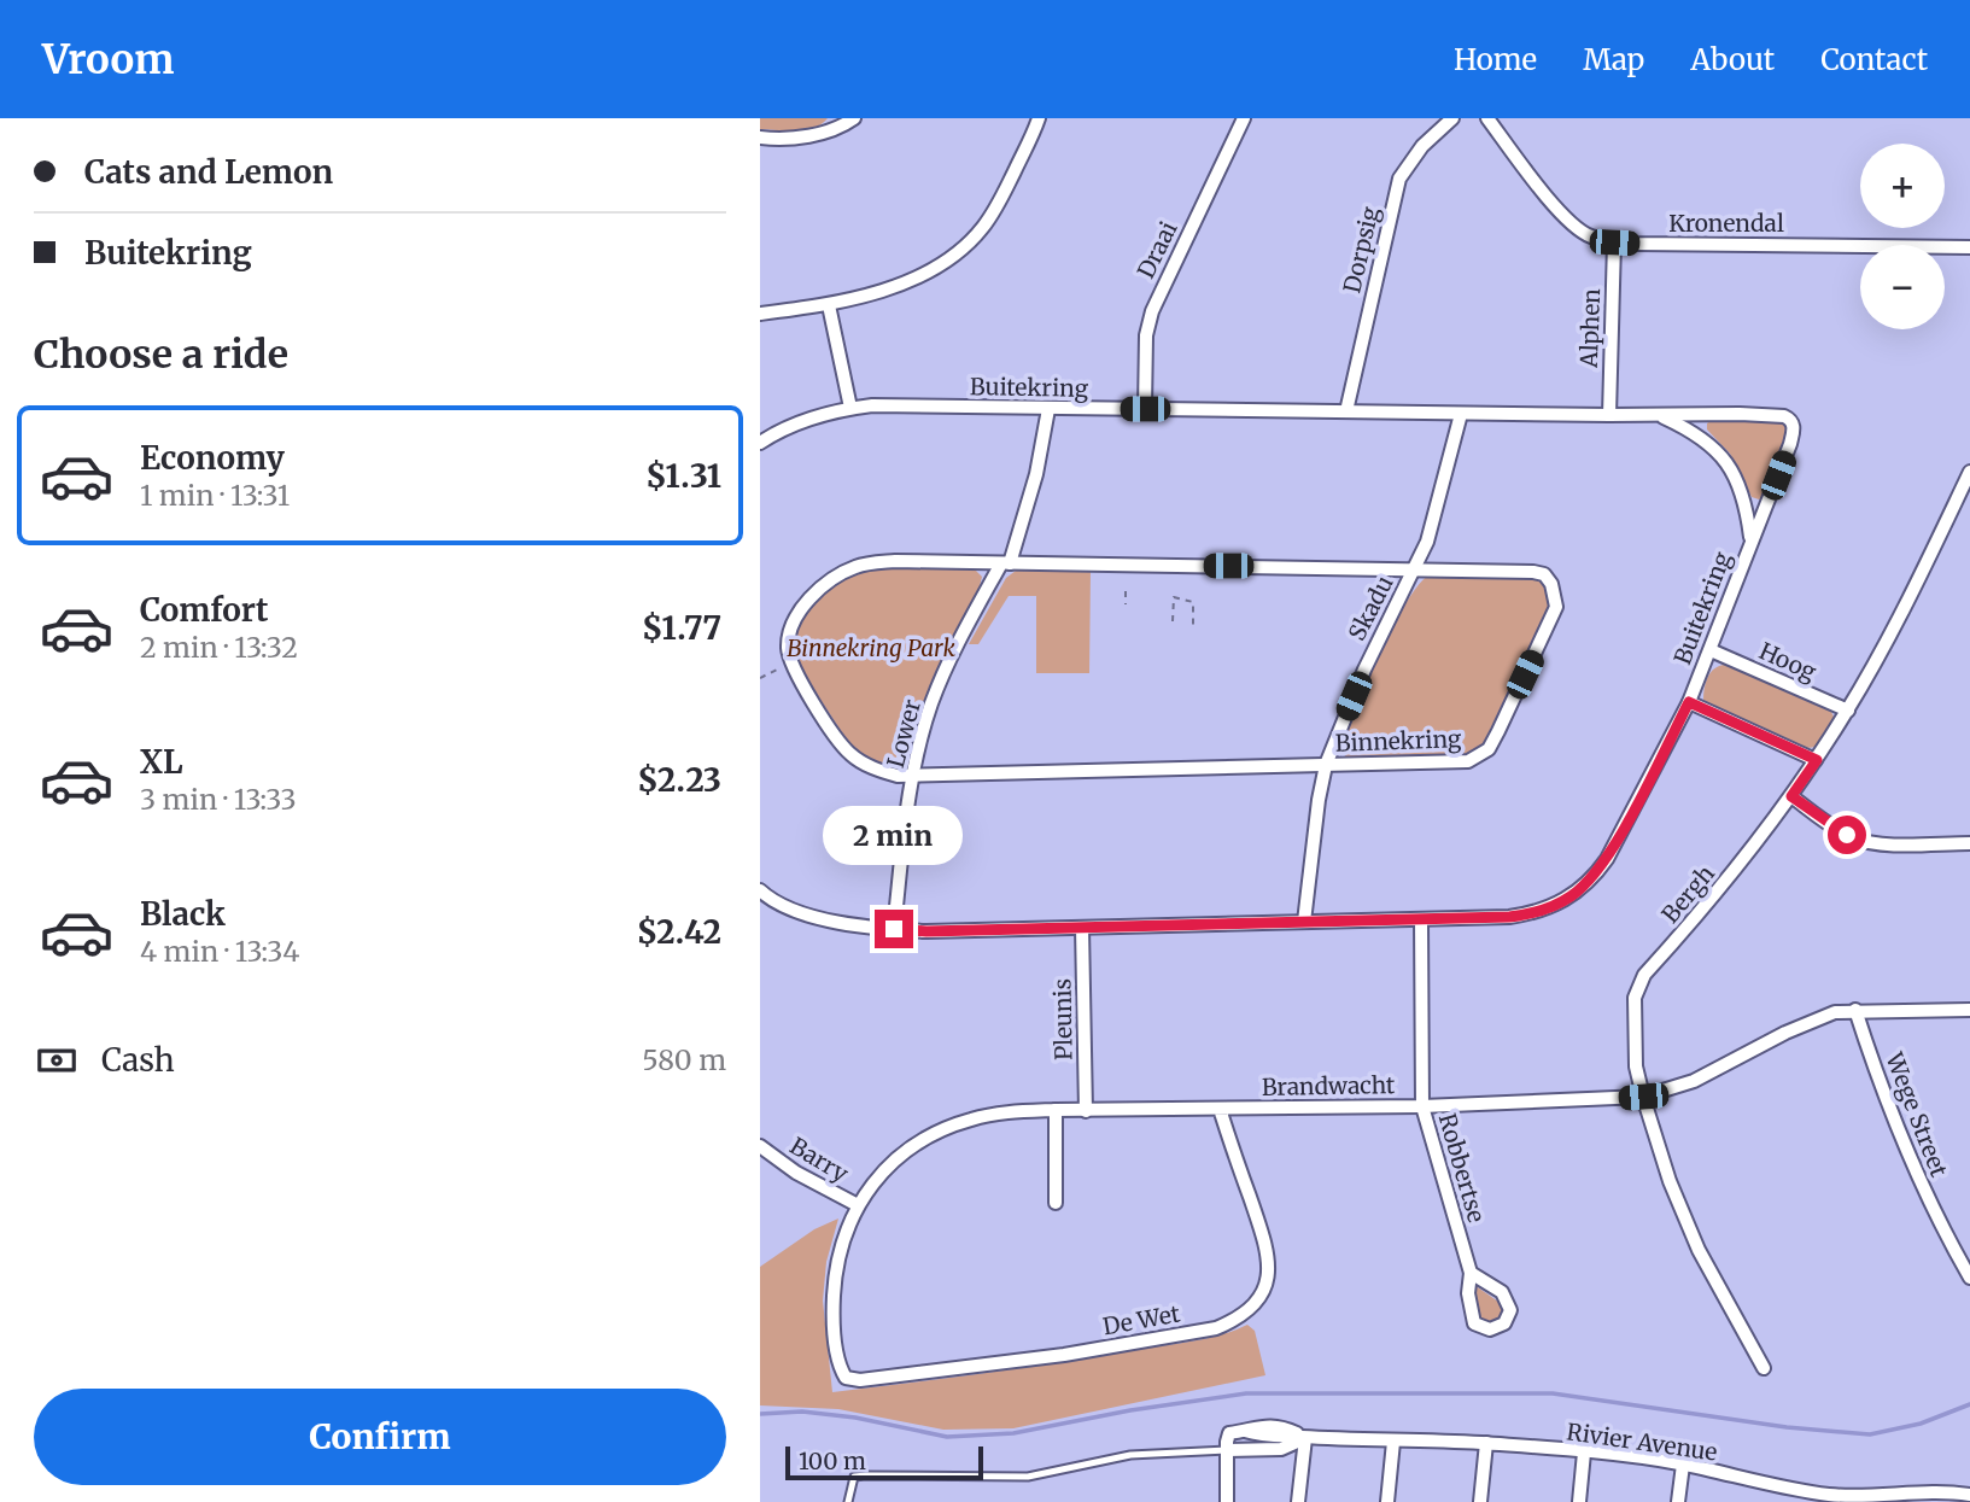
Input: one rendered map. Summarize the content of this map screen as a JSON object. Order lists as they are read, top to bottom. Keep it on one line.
{"streets":{"street":["Kronendal","Draai","Dorpsig","Alphen","Buitekring","Skadu","Hoog","Lower","Binnekring","Bergh","Pleunis","Brandwacht","Wege Street","Barry","Robbertse","De Wet","Rivier Avenue"]},"crossings":[["Kronendal","Alphen"],["Draai","Buitekring"],["Dorpsig","Buitekring"],["Alphen","Buitekring"],["Buitekring","Skadu"],["Buitekring","Hoog"],["Buitekring","Lower"],["Buitekring","Pleunis"],["Buitekring","Robbertse"],["Skadu","Binnekring"],["Hoog","Bergh"],["Lower","Binnekring"],["Bergh","Brandwacht"],["Pleunis","Brandwacht"],["Brandwacht","Wege Street"],["Brandwacht","Barry"],["Brandwacht","Robbertse"],["Brandwacht","De Wet"]],"parks":["Binnekring Park"],"scale_bar":"100 m","page":{"header":"Vroom","nav":["Home","Map","About","Contact"],"banner":["Cats and Lemon","Buitekring"],"map_buttons":["+","−"],"heading":"Choose a ride","list":[{"name":"Economy","note":"1 min · 13:31","value":"$1.31"},{"name":"Comfort","note":"2 min · 13:32","value":"$1.77"},{"name":"XL","note":"3 min · 13:33","value":"$2.23"},{"name":"Black","note":"4 min · 13:34","value":"$2.42"}],"bubble":"2 min","pay":["Cash","580 m"],"buttons":"Confirm","scale":"100 m"}}
